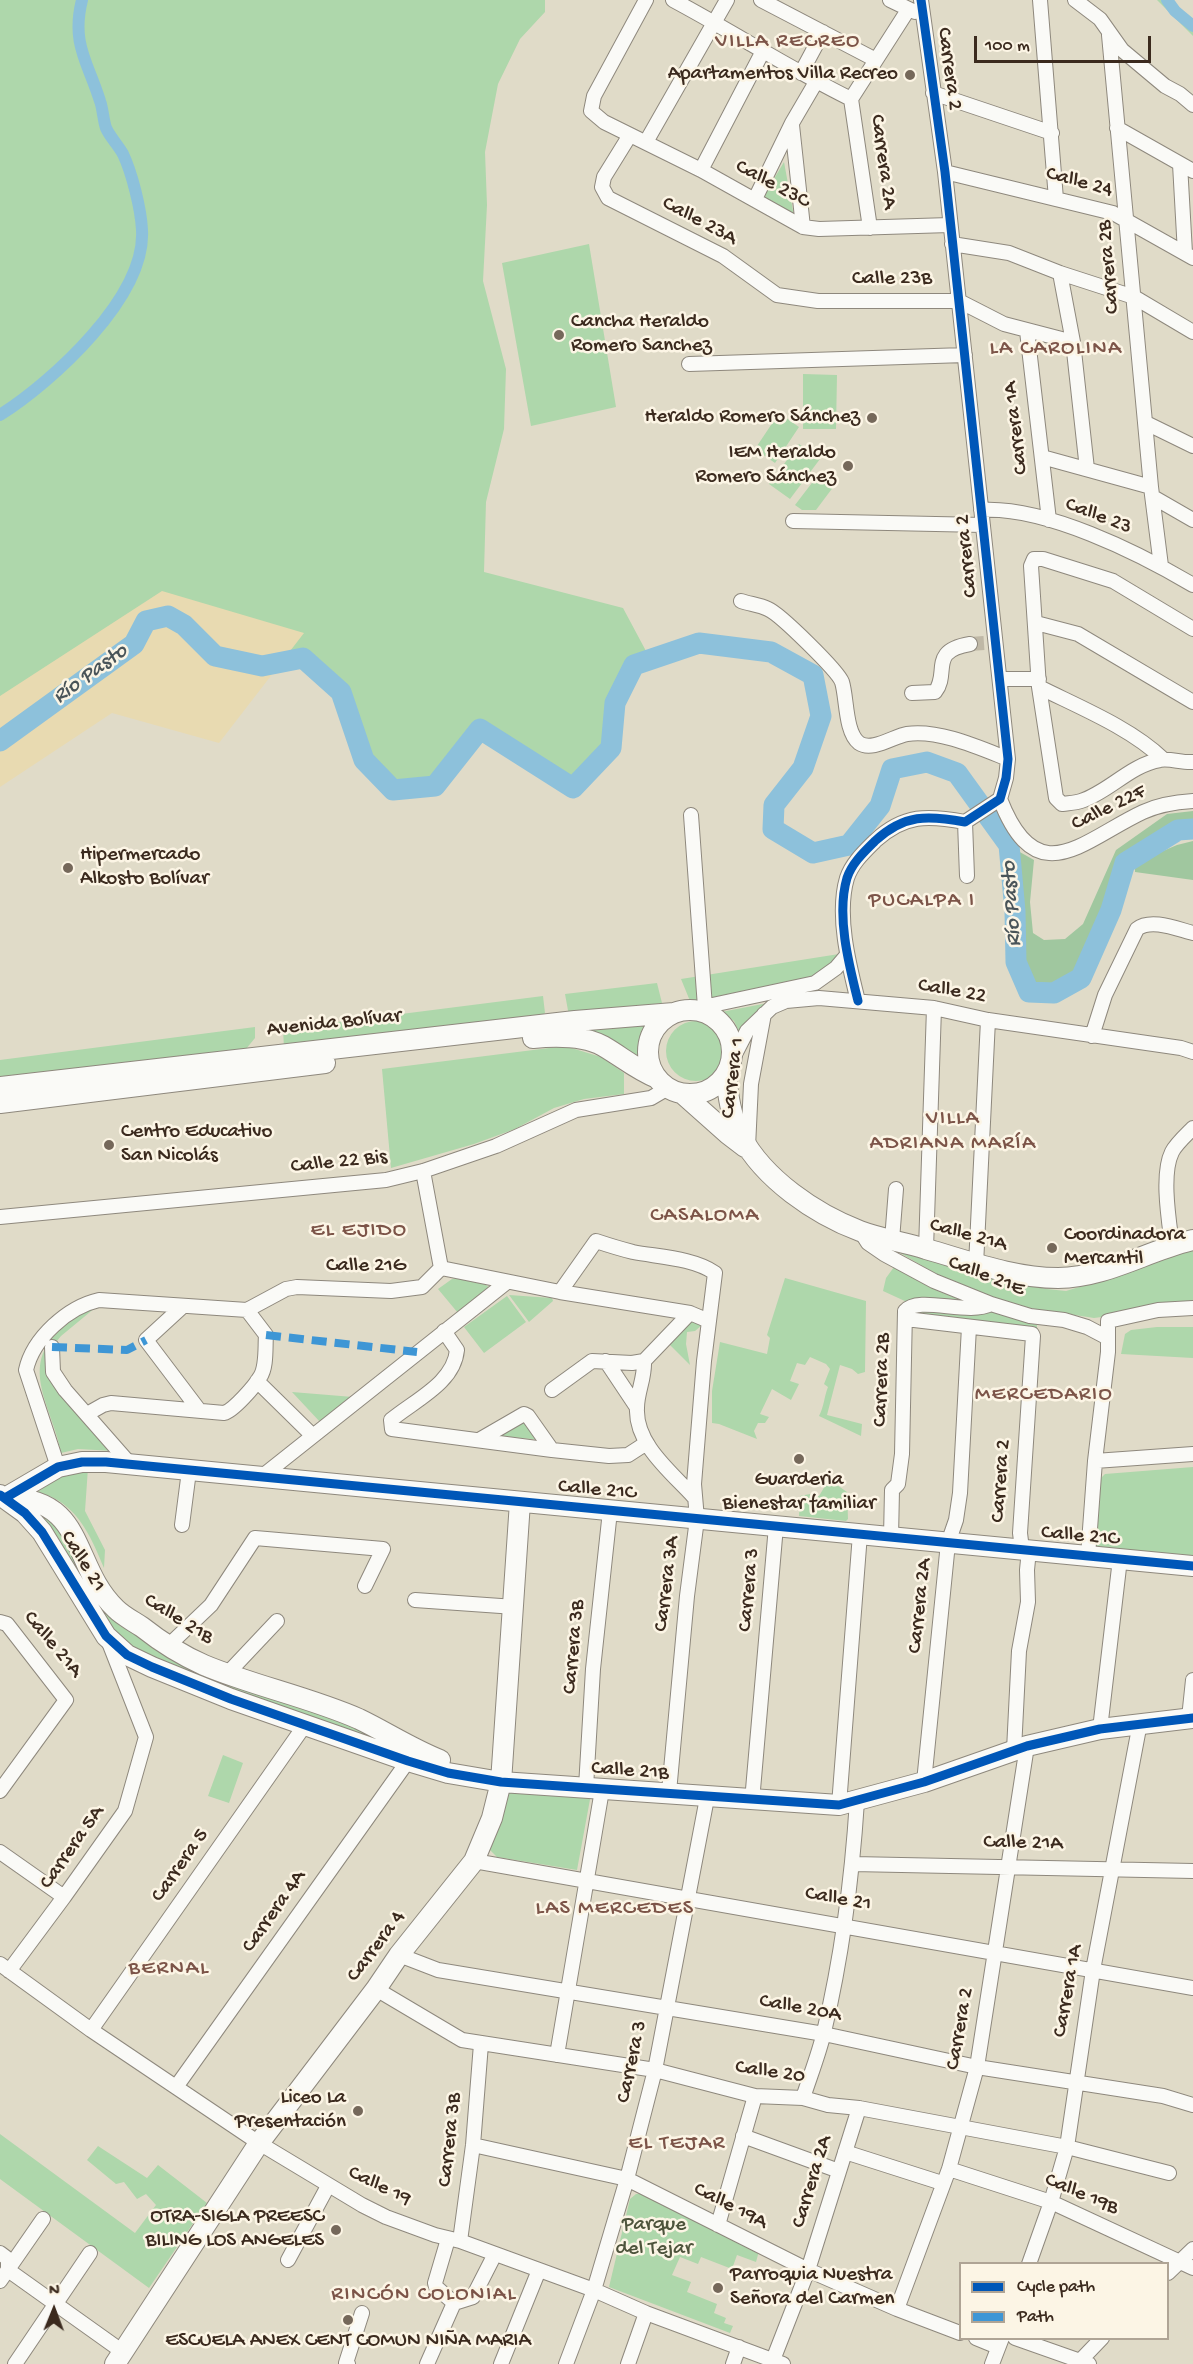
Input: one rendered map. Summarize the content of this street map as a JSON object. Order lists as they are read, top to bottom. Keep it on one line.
{"streets":{"street":["Carrera 2","Carrera 2A","Calle 24","Calle 23C","Calle 23A","Carrera 2B","Calle 23B","Carrera 1A","Calle 23","Calle 22F","Calle 22","Avenida Bolívar","Carrera 1","Calle 22 Bis","Calle 21A","Calle 21G","Calle 21E","Calle 21C","Calle 21","Carrera 3A","Carrera 3","Calle 21B","Carrera 3B","Carrera 5A","Carrera 5","Carrera 4A","Carrera 4","Calle 20A","Calle 20","Calle 19","Calle 19B","Calle 19A"]},"crossings":[["Carrera 2","Carrera 2A"],["Carrera 2","Calle 24"],["Carrera 2","Calle 23C"],["Carrera 2","Calle 23B"],["Carrera 2","Calle 23"],["Carrera 2","Calle 22F"],["Carrera 2","Calle 21A"],["Carrera 2","Calle 21C"],["Carrera 2","Calle 21"],["Carrera 2","Calle 21B"],["Carrera 2","Calle 20A"],["Carrera 2","Calle 20"],["Carrera 2","Calle 19B"],["Carrera 2","Calle 19A"],["Carrera 2A","Calle 23C"],["Carrera 2A","Calle 21C"],["Carrera 2A","Calle 21B"],["Carrera 2A","Calle 20"],["Carrera 2A","Calle 19A"],["Calle 24","Carrera 2B"],["Calle 23C","Calle 23A"],["Calle 23A","Calle 23B"],["Carrera 2B","Calle 23"],["Carrera 2B","Calle 21E"],["Carrera 2B","Calle 21C"],["Calle 23B","Carrera 1A"],["Carrera 1A","Calle 23"],["Carrera 1A","Calle 21A"],["Carrera 1A","Calle 21"],["Carrera 1A","Calle 21B"],["Carrera 1A","Calle 20A"],["Carrera 1A","Calle 20"],["Carrera 1A","Calle 19B"],["Calle 22","Avenida Bolívar"],["Calle 22","Carrera 1"],["Calle 22","Calle 22 Bis"],["Calle 22","Calle 21A"],["Avenida Bolívar","Calle 22 Bis"],["Avenida Bolívar","Calle 21A"],["Carrera 1","Calle 21A"],["Calle 22 Bis","Calle 21A"],["Calle 21A","Calle 21E"],["Calle 21A","Calle 21"],["Calle 21A","Carrera 5A"],["Calle 21C","Calle 21"],["Calle 21C","Carrera 3A"],["Calle 21C","Carrera 3"],["Calle 21C","Calle 21B"],["Calle 21C","Carrera 3B"],["Calle 21C","Carrera 4"],["Calle 21","Carrera 3"],["Calle 21","Calle 21B"],["Calle 21","Carrera 4"],["Carrera 3A","Calle 21B"],["Carrera 3","Calle 21B"],["Carrera 3","Calle 20A"],["Carrera 3","Calle 20"],["Carrera 3","Calle 19"],["Carrera 3","Calle 19A"],["Calle 21B","Carrera 3B"],["Calle 21B","Carrera 5"],["Calle 21B","Carrera 4A"],["Calle 21B","Carrera 4"],["Carrera 3B","Calle 20"],["Carrera 3B","Calle 19"],["Carrera 3B","Calle 19A"],["Carrera 5A","Calle 19"],["Carrera 5","Calle 19"],["Carrera 4A","Calle 19"],["Carrera 4","Calle 20A"],["Carrera 4","Calle 20"],["Carrera 4","Calle 19"]],"districts":["VILLA RECREO","LA CAROLINA","PUCALPA I","VILLA ADRIANA MARÍA","CASALOMA","EL EJIDO","MERCEDARIO","LAS MERCEDES","BERNAL","EL TEJAR","RINCÓN COLONIAL"],"water":["Río Pasto"],"parks":["Parque del Tejar"],"places":["Apartamentos Villa Recreo","Cancha Heraldo Romero Sanchez","Heraldo Romero Sánchez","IEM Heraldo Romero Sánchez","Hipermercado Alkosto Bolívar","Centro Educativo San Nicolás","Coordinadora Mercantil","Guarderia Bienestar familiar","Liceo La Presentación","OTRA-SIGLA PREESC BILING LOS ANGELES","Parroquia Nuestra Señora del Carmen","ESCUELA ANEX CENT COMUN NIÑA MARIA"],"legend":["Cycle path","Path"],"scale_bar":"100 m","north":"top"}
